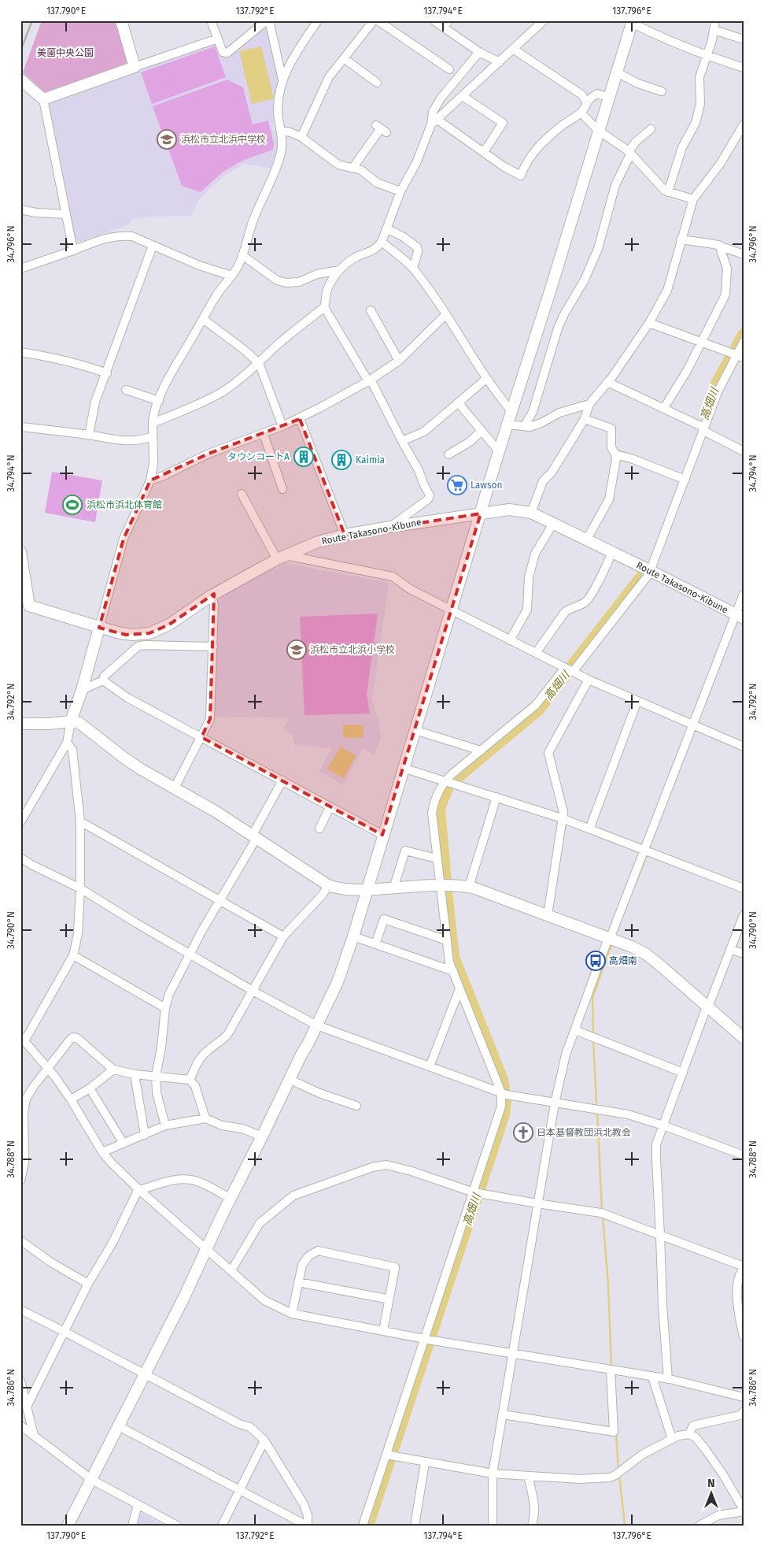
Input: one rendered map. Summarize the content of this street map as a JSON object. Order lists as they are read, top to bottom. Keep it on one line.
{"streets":{"street":["Route Takasono-Kibune"]},"water":["高畑川"],"parks":["美薗中央公園"],"places":{"school or university":["浜松市立北浜中学校","浜松市立北浜小学校"],"building":["タウンコートA","Kaimia"],"supermarket":["Lawson"],"sports":["浜松市浜北体育館"],"bus stop":["高畑南"],"church":["日本基督教団浜北教会"]},"north":"top","coordinates":["137.790°E","137.792°E","137.794°E","137.796°E","34.796°N","34.794°N","34.792°N","34.790°N","34.788°N","34.786°N"]}
